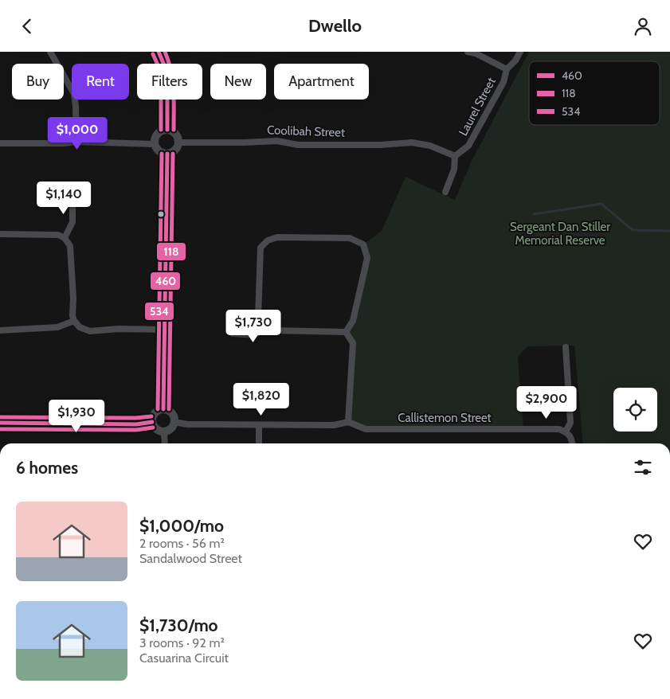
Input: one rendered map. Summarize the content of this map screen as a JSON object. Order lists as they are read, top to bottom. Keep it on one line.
{"streets":{"street":["Laurel Street","Coolibah Street","Callistemon Street"]},"crossings":[["Laurel Street","Coolibah Street"]],"parks":["Sergeant Dan Stiller Memorial Reserve"],"lines":["transit line 460","transit line 534","transit line 118"],"legend":["460","118","534"],"page":{"header":"Dwello","chip":["Buy","Rent","Filters","New","Apartment"],"price":["$1,000","$1,140","$1,730","$1,820","$2,900","$1,930"],"heading":"6 homes","list":[{"name":"$1,000/mo","note":"2 rooms · 56 m² · Sandalwood Street"},{"name":"$1,730/mo","note":"3 rooms · 92 m² · Casuarina Circuit"}]}}
